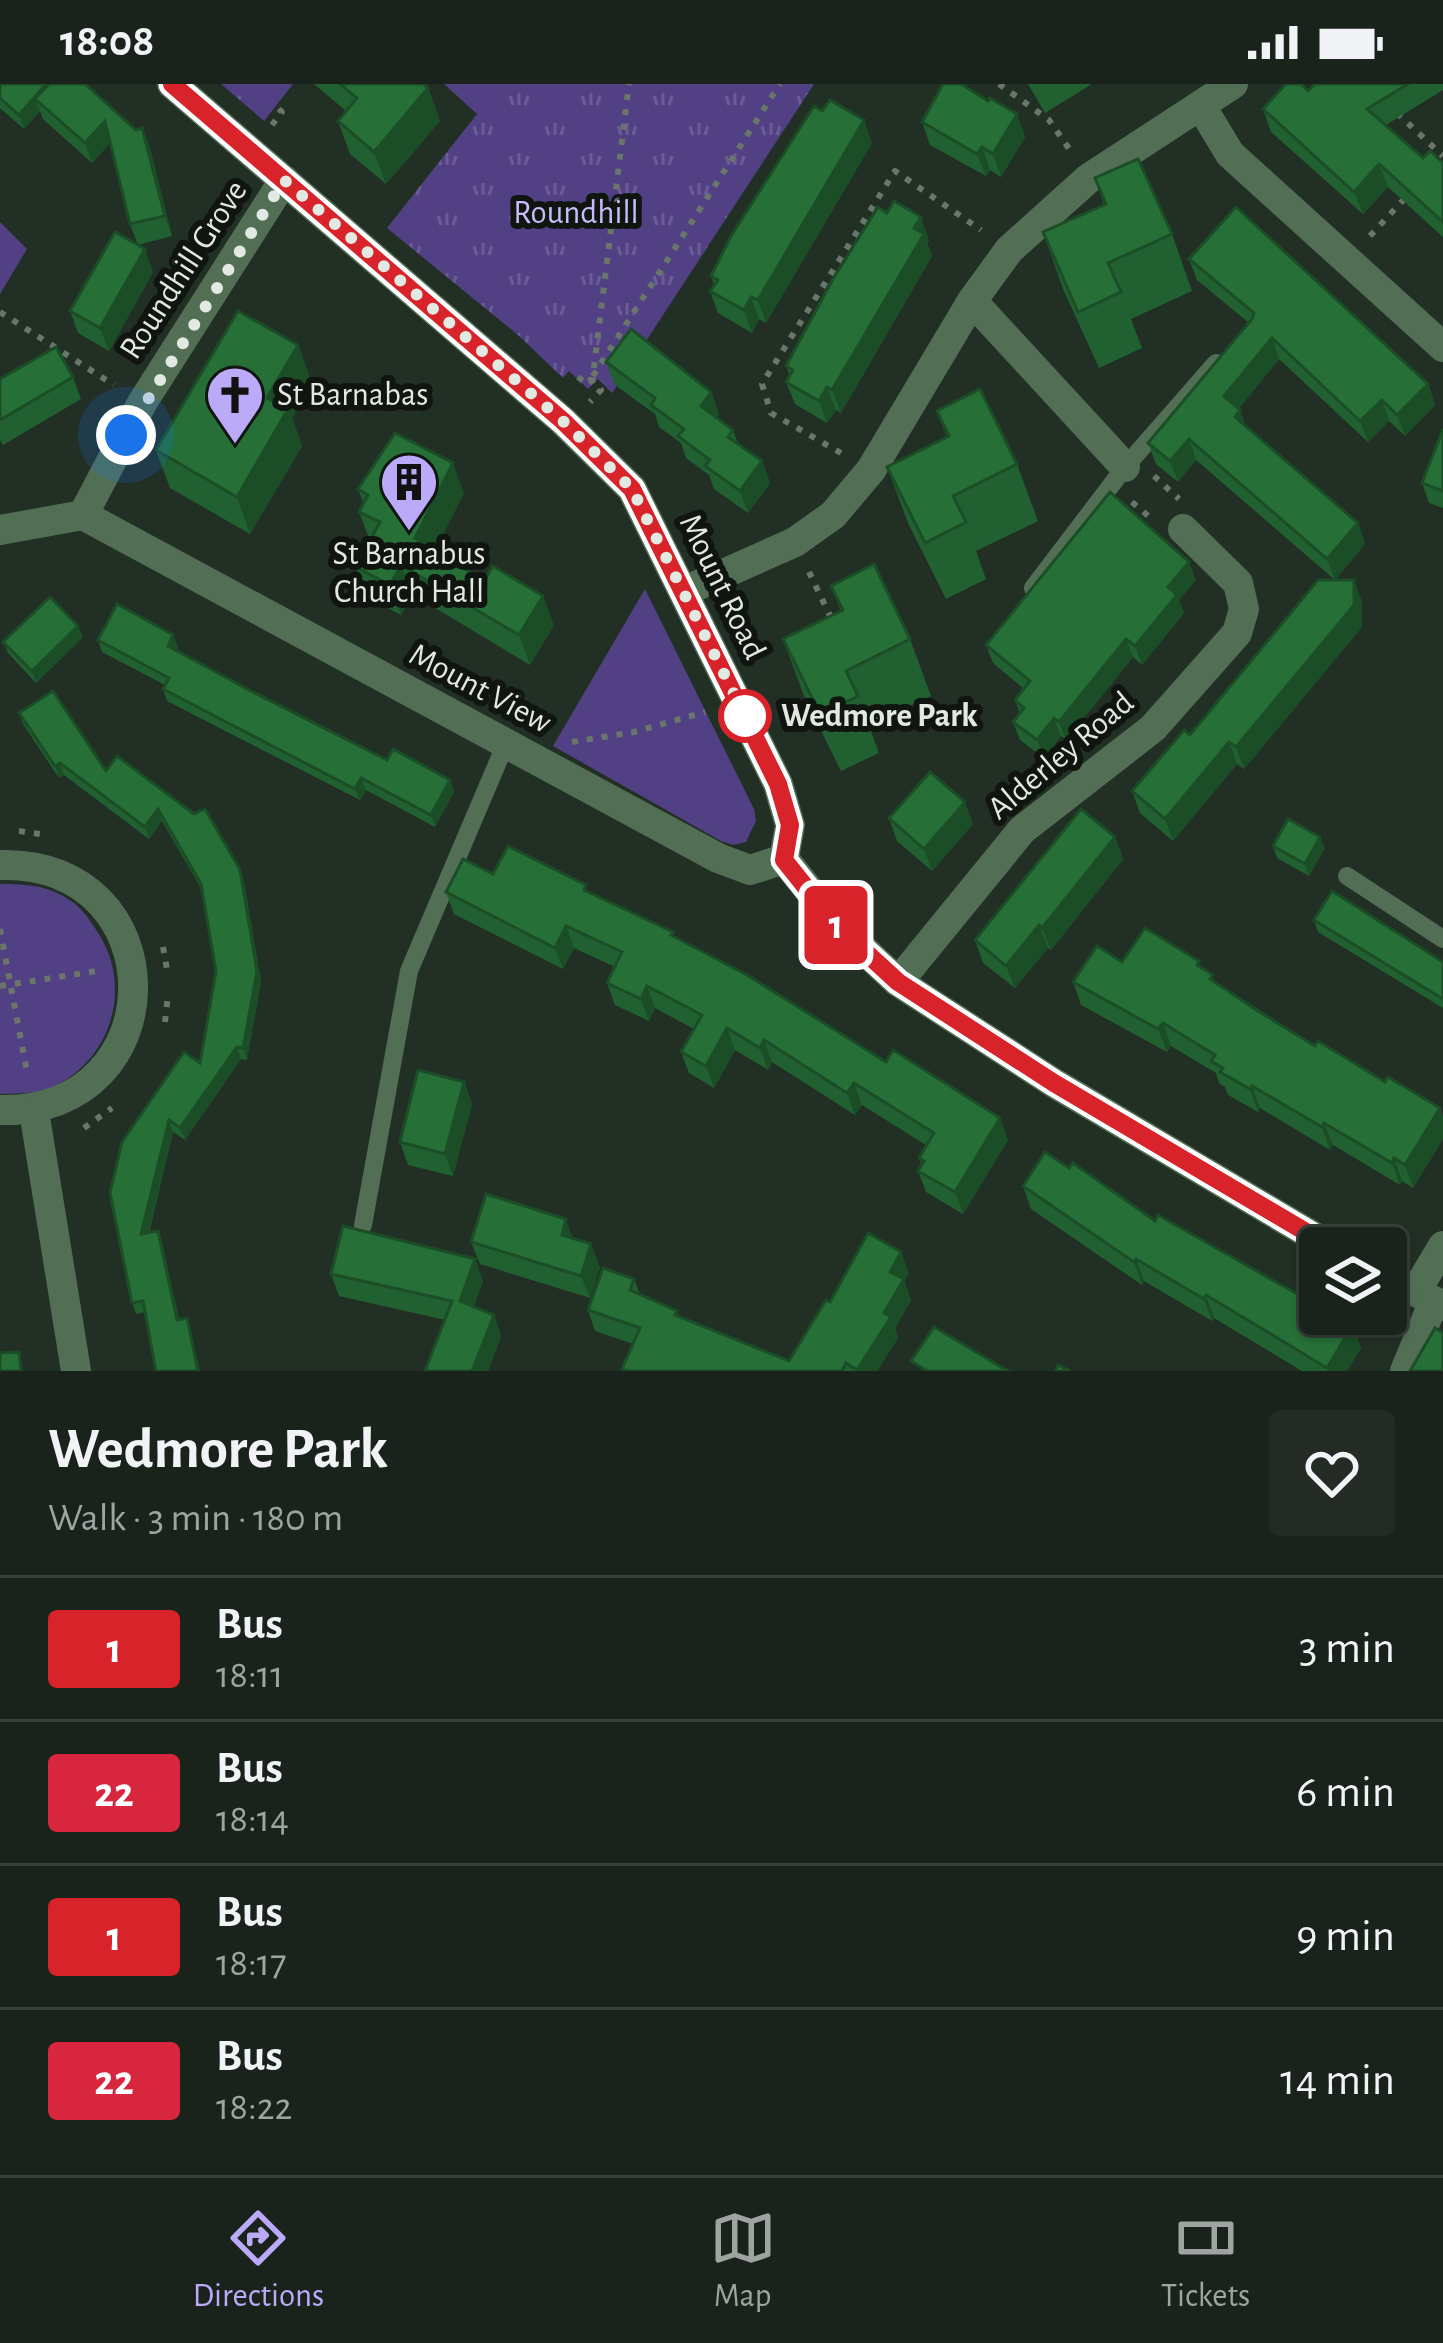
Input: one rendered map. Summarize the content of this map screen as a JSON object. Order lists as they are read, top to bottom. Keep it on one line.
{"streets":{"street":["Roundhill Grove","Mount Road","Mount View","Alderley Road"]},"crossings":[["Roundhill Grove","Mount Road"],["Roundhill Grove","Mount View"],["Mount Road","Mount View"]],"parks":["Roundhill"],"places":{"church":["St Barnabas"],"building":["St Barnabus Church Hall"],"other":["Wedmore Park"]},"lines":["bus line 1"],"page":{"status":"18:08","on_map":"1","heading":["Wedmore Park","Walk · 3 min · 180 m"],"list":[{"mark":"1","name":"Bus","note":"18:11","value":"3 min"},{"mark":"22","name":"Bus","note":"18:14","value":"6 min"},{"mark":"1","name":"Bus","note":"18:17","value":"9 min"},{"mark":"22","name":"Bus","note":"18:22","value":"14 min"}],"tabs":["Directions","Map","Tickets"]}}
